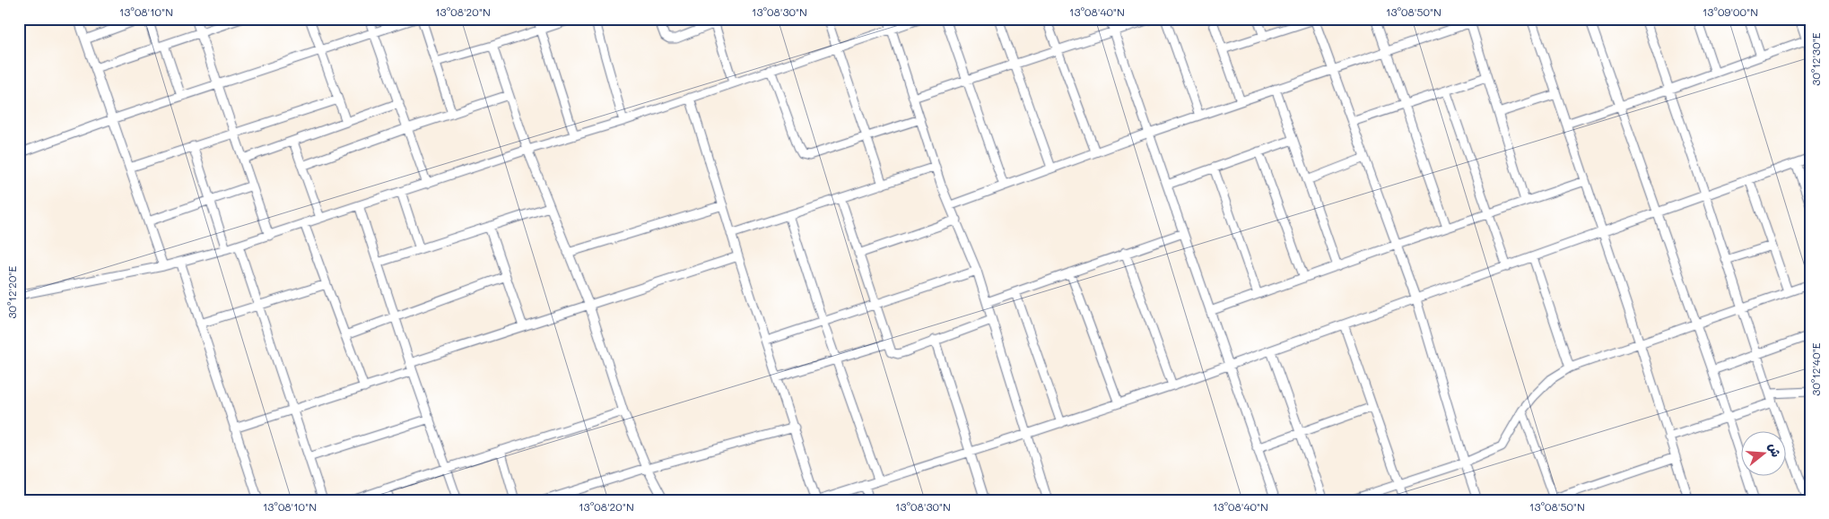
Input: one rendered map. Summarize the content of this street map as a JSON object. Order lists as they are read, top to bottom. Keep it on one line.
{"north":"right","coordinates":["13°08'10\"N","13°08'20\"N","13°08'30\"N","13°08'40\"N","13°08'50\"N","13°09'00\"N","30°12'30\"E","30°12'20\"E","30°12'40\"E"]}
